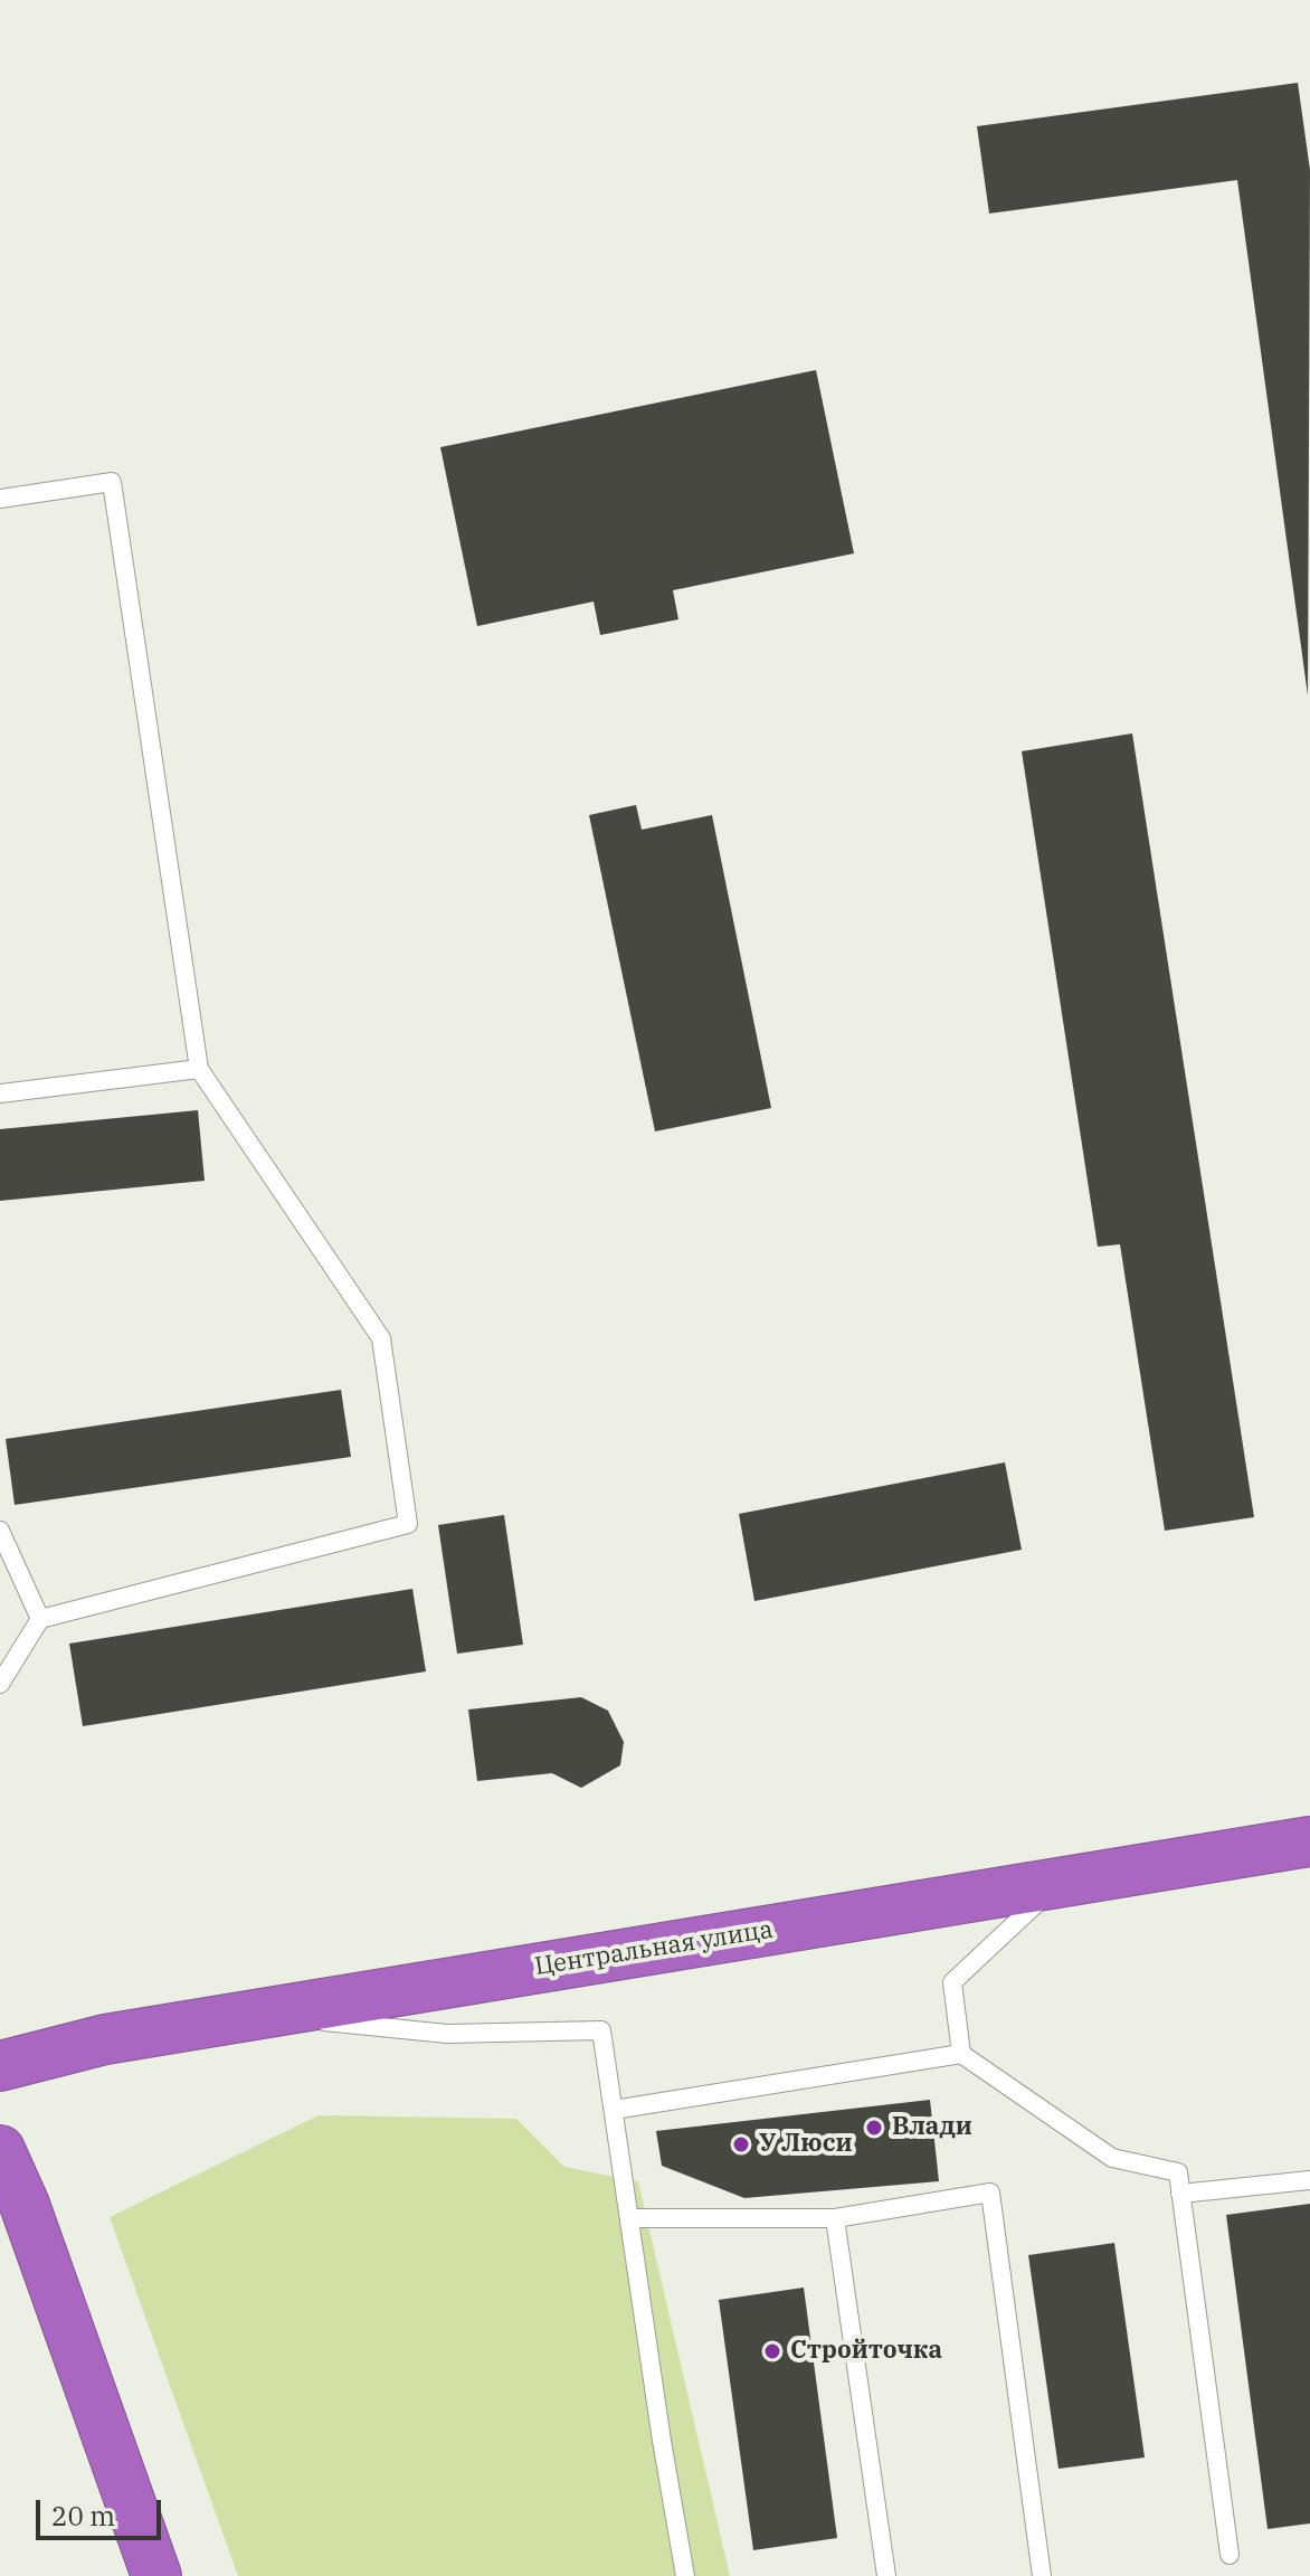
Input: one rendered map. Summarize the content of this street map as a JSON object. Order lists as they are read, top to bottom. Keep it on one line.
{"streets":{"highway":["Центральная улица"]},"places":["Влади","У Люси","Стройточка"],"scale_bar":"20 m"}
